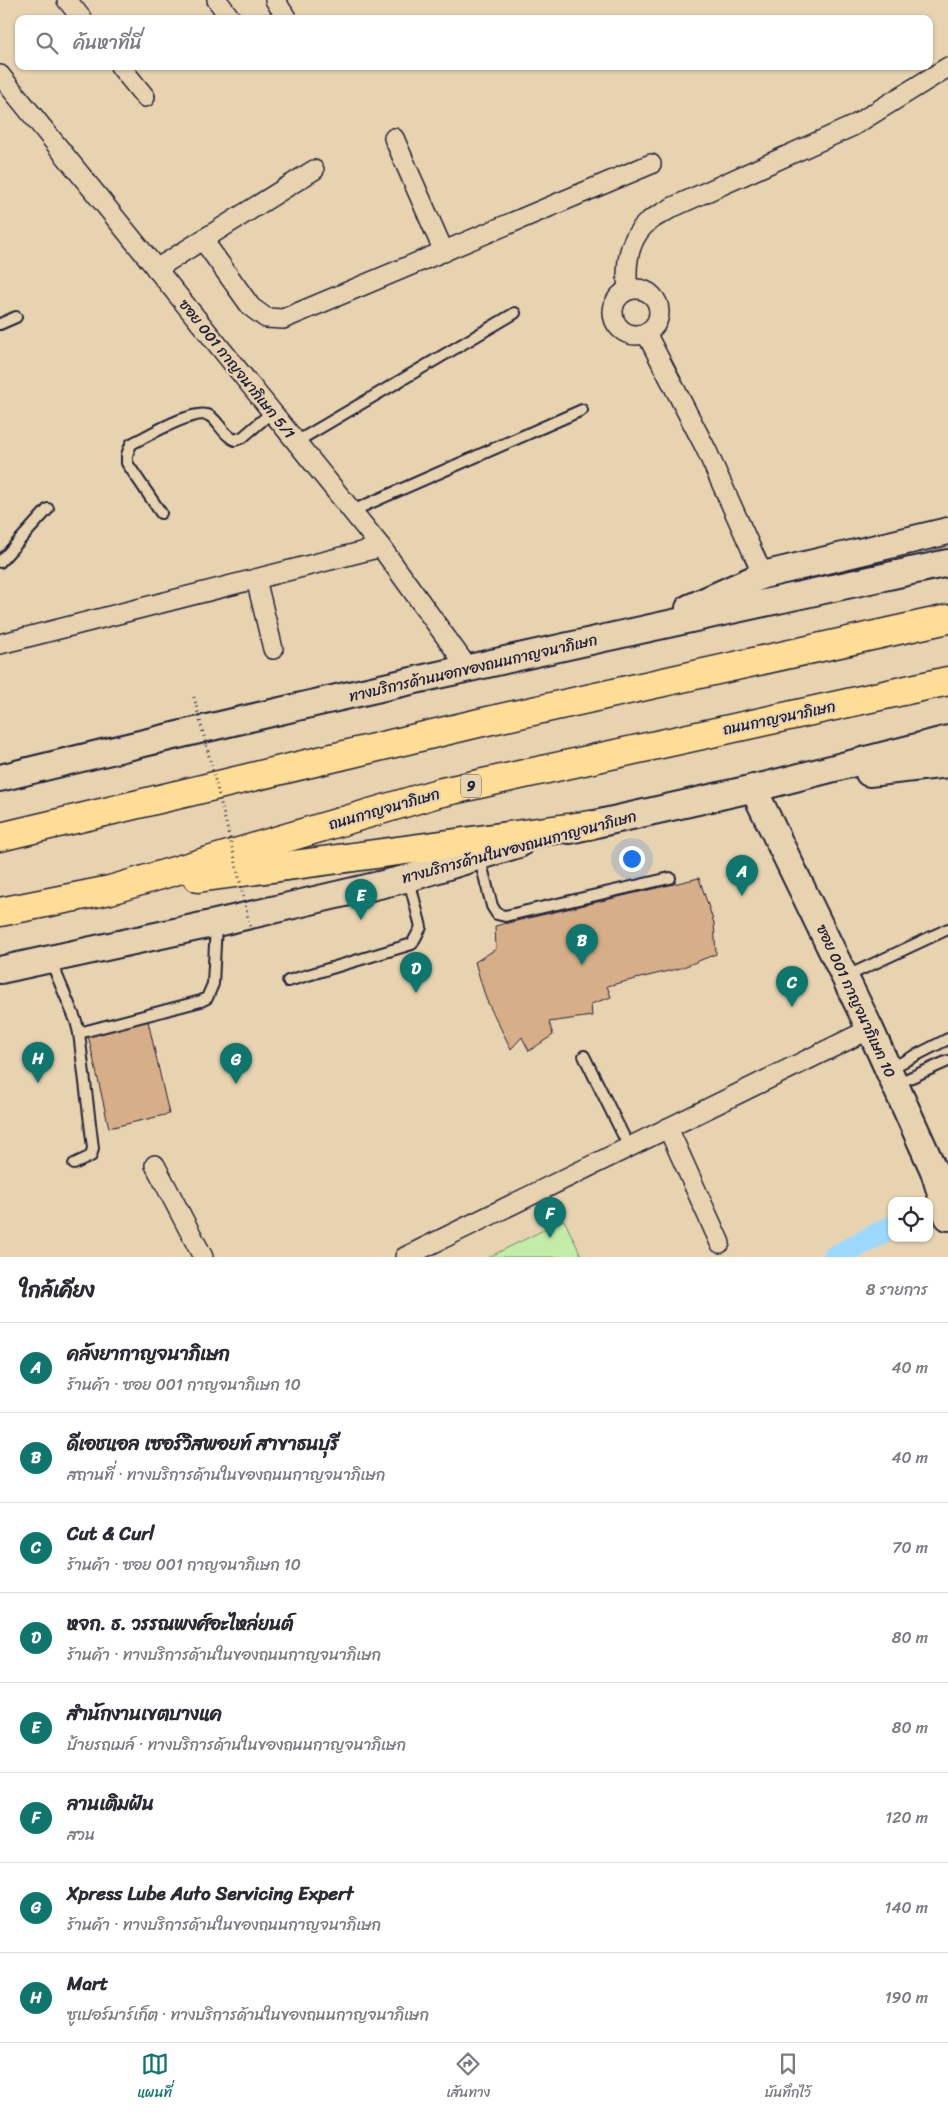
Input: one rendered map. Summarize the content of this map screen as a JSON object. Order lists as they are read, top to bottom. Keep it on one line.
{"streets":{"highway":["ถนนกาญจนาภิเษก","9"],"main road":["ทางบริการด้านนอกของถนนกาญจนาภิเษก","ทางบริการด้านในของถนนกาญจนาภิเษก","ซอย 001 กาญจนาภิเษก 10"],"street":["ซอย 001 กาญจนาภิเษก 5/1"]},"crossings":[["ซอย 001 กาญจนาภิเษก 5/1","ทางบริการด้านนอกของถนนกาญจนาภิเษก"],["ทางบริการด้านในของถนนกาญจนาภิเษก","ซอย 001 กาญจนาภิเษก 10"]],"page":{"search":"ค้นหาที่นี่","pins":["A","E","B","D","C","H","G","F"],"heading":["ใกล้เคียง","8 รายการ"],"list":[{"mark":"A","name":"คลังยากาญจนาภิเษก","note":"ร้านค้า · ซอย 001 กาญจนาภิเษก 10","value":"40 m"},{"mark":"B","name":"ดีเอชแอล เซอร์วิสพอยท์ สาขาธนบุรี","note":"สถานที่ · ทางบริการด้านในของถนนกาญจนาภิเษก","value":"40 m"},{"mark":"C","name":"Cut & Curl","note":"ร้านค้า · ซอย 001 กาญจนาภิเษก 10","value":"70 m"},{"mark":"D","name":"หจก. ธ. วรรณพงศ์อะไหล่ยนต์","note":"ร้านค้า · ทางบริการด้านในของถนนกาญจนาภิเษก","value":"80 m"},{"mark":"E","name":"สำนักงานเขตบางแค","note":"ป้ายรถเมล์ · ทางบริการด้านในของถนนกาญจนาภิเษก","value":"80 m"},{"mark":"F","name":"ลานเติมฝัน","note":"สวน","value":"120 m"},{"mark":"G","name":"Xpress Lube Auto Servicing Expert","note":"ร้านค้า · ทางบริการด้านในของถนนกาญจนาภิเษก","value":"140 m"},{"mark":"H","name":"Mart","note":"ซูเปอร์มาร์เก็ต · ทางบริการด้านในของถนนกาญจนาภิเษก","value":"190 m"}],"nav":["แผนที่","เส้นทาง","บันทึกไว้"]}}
